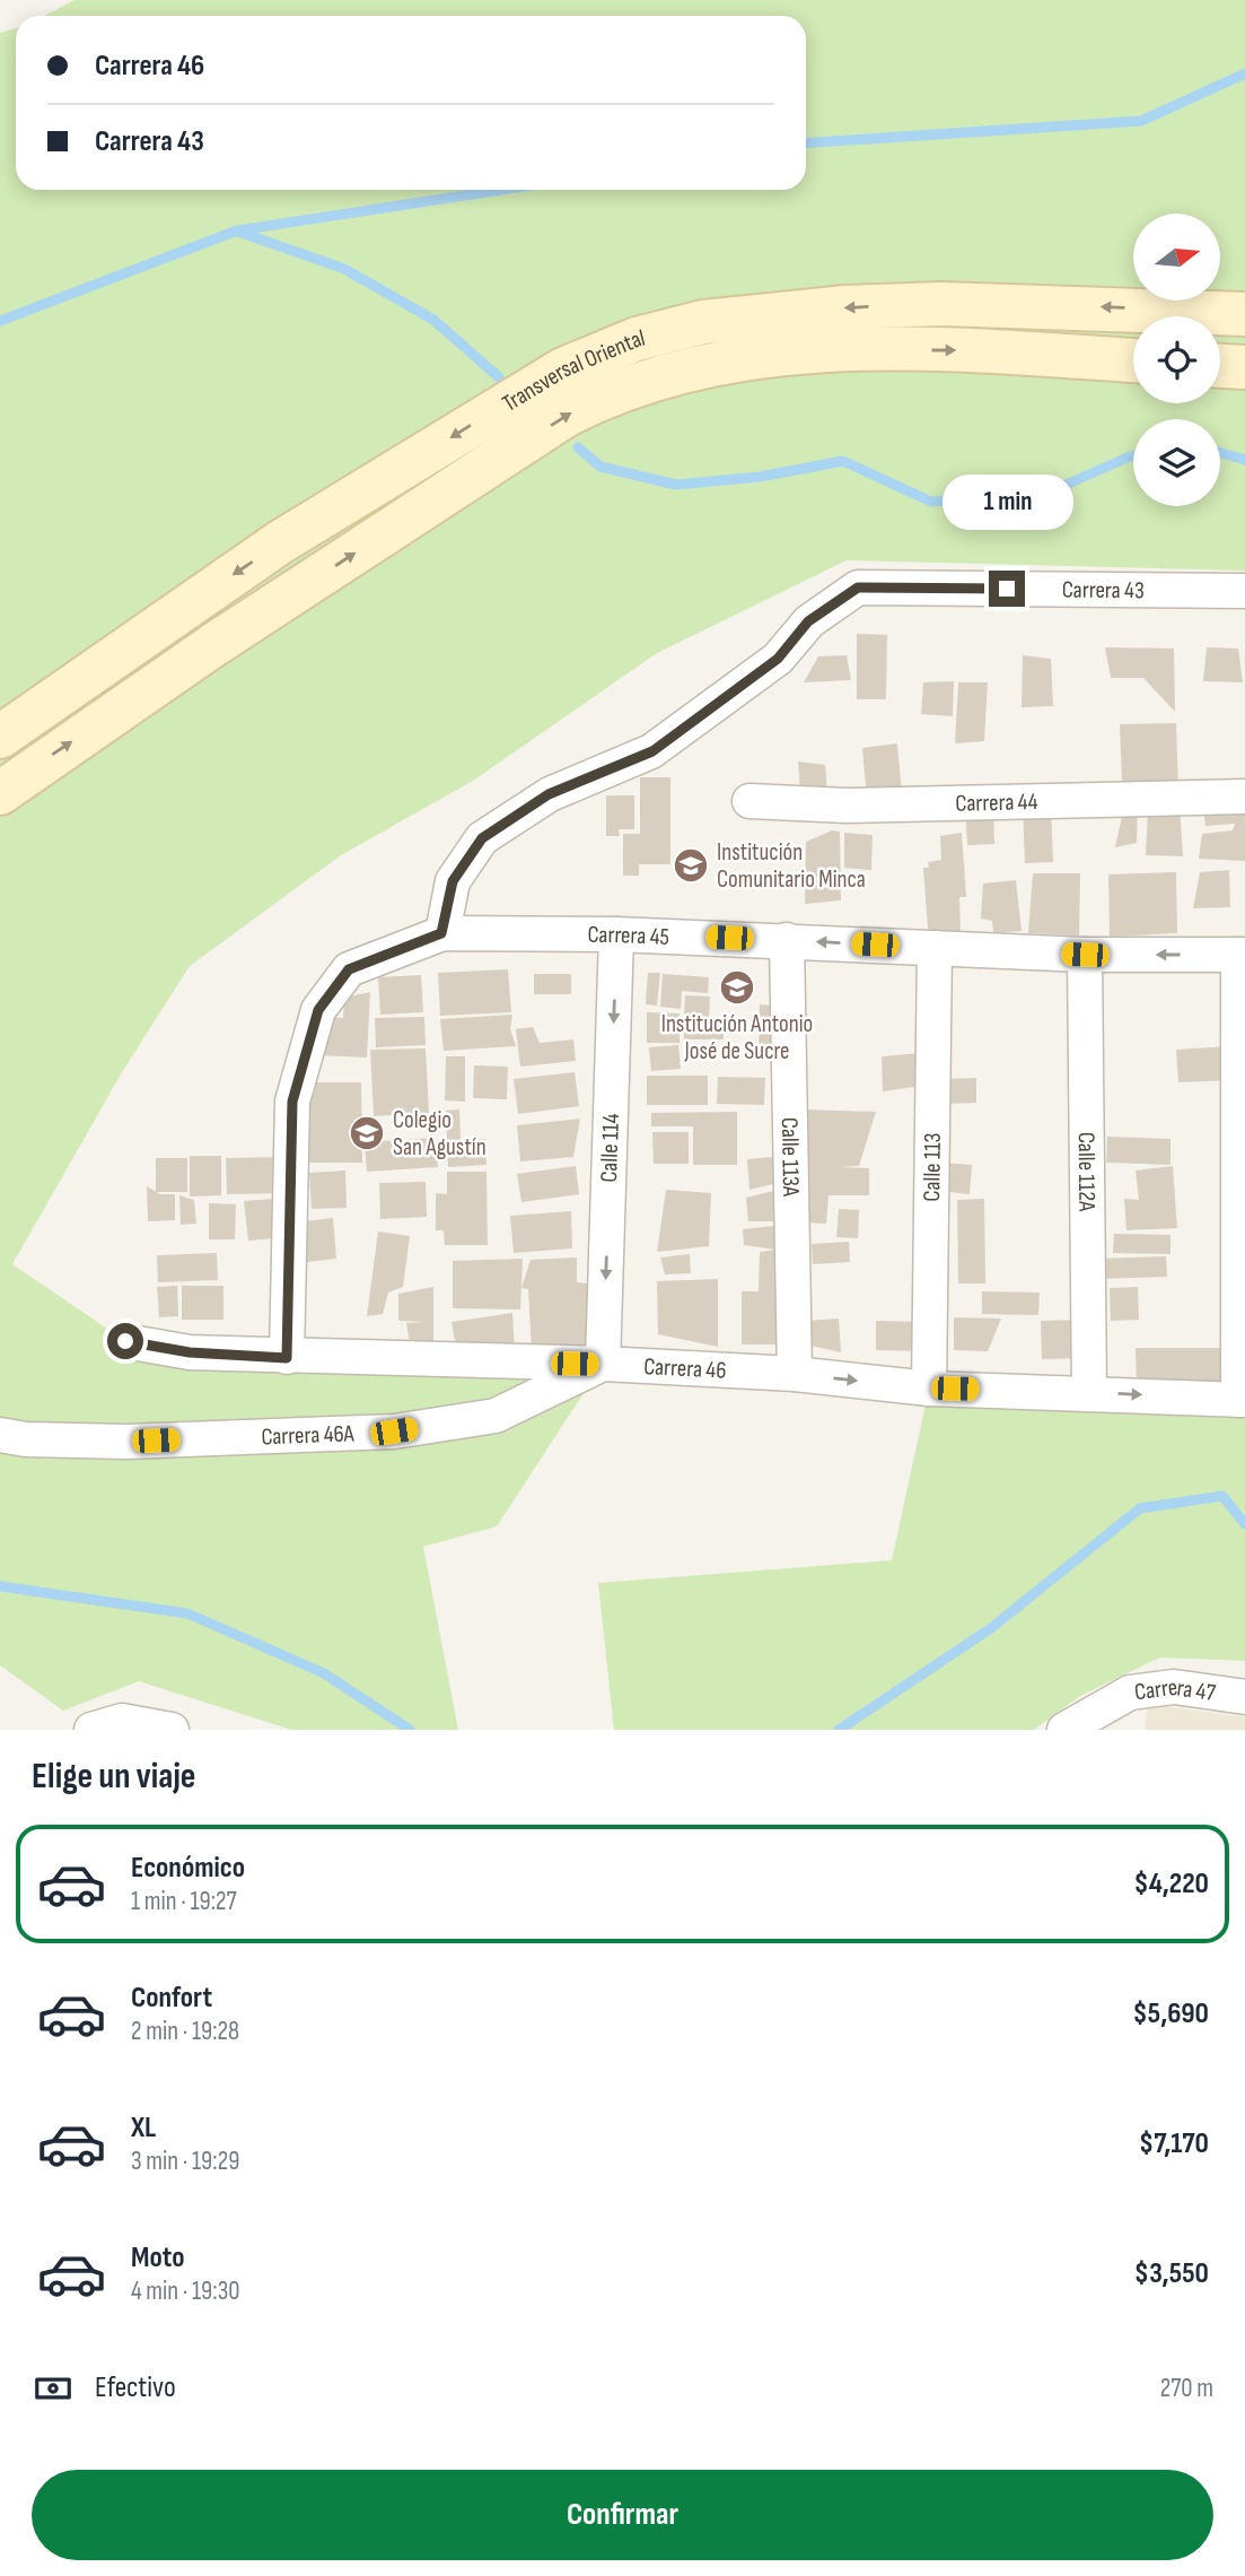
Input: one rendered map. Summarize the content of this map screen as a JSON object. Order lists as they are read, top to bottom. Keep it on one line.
{"streets":{"main road":["Transversal Oriental"],"street":["Carrera 43","Carrera 44","Carrera 45","Calle 114","Calle 113A","Calle 113","Calle 112A","Carrera 46","Carrera 46A","Carrera 47"]},"crossings":[["Carrera 43","Carrera 45"],["Carrera 45","Calle 114"],["Carrera 45","Calle 113A"],["Carrera 45","Calle 113"],["Carrera 45","Calle 112A"],["Carrera 45","Carrera 46"],["Calle 114","Carrera 46"],["Calle 114","Carrera 46A"],["Calle 113A","Carrera 46"],["Calle 113","Carrera 46"],["Calle 112A","Carrera 46"],["Carrera 46","Carrera 46A"]],"one_way":["Calle 114"],"places":{"school or university":["Institución Comunitario Minca","Institución Antonio José de Sucre","Colegio San Agustín"]},"north":"right","page":{"banner":["Carrera 46","Carrera 43"],"bubble":"1 min","heading":"Elige un viaje","list":[{"name":"Económico","note":"1 min · 19:27","value":"$4,220"},{"name":"Confort","note":"2 min · 19:28","value":"$5,690"},{"name":"XL","note":"3 min · 19:29","value":"$7,170"},{"name":"Moto","note":"4 min · 19:30","value":"$3,550"}],"pay":["Efectivo","270 m"],"buttons":"Confirmar"}}
